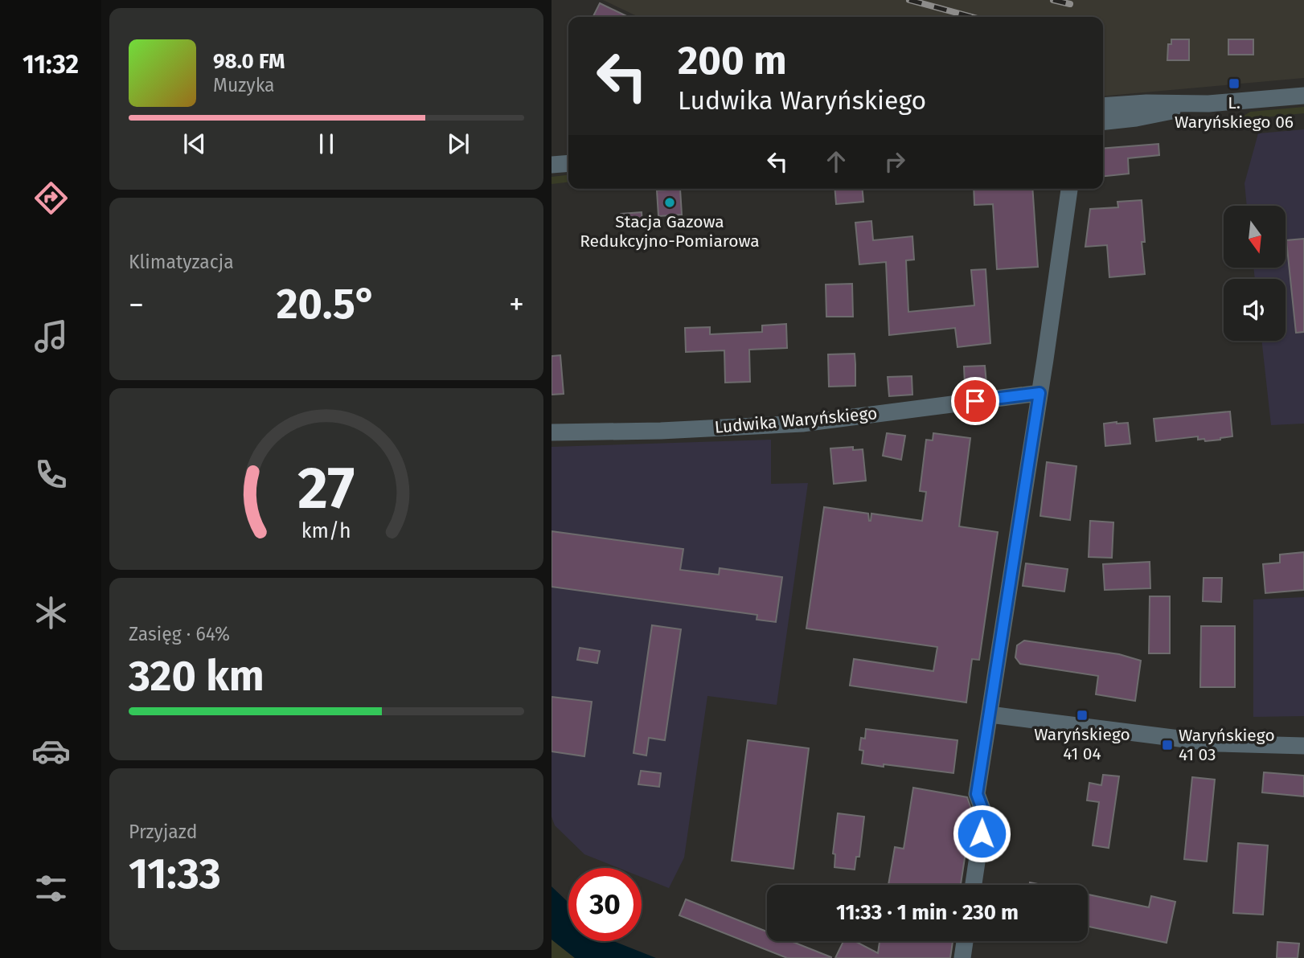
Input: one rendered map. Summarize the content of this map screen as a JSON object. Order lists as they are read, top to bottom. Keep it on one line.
{"streets":{"street":["Ludwika Waryńskiego"]},"places":{"transit":["L. Waryńskiego 06","Waryńskiego 41 04","Waryńskiego 41 03"],"other":["Stacja Gazowa Redukcyjno-Pomiarowa"]},"north":"bottom","page":{"tabs":"11:32","turn":["200 m","Ludwika Waryńskiego"],"song":["98.0 FM","Muzyka"],"tile":["Klimatyzacja",["Zasięg · 64%","320 km"],["Przyjazd","11:33"]],"heat":["−","20.5°","+"],"limit":"30","trip":"11:33 · 1 min · 230 m","gauge":["27","km/h"]}}
